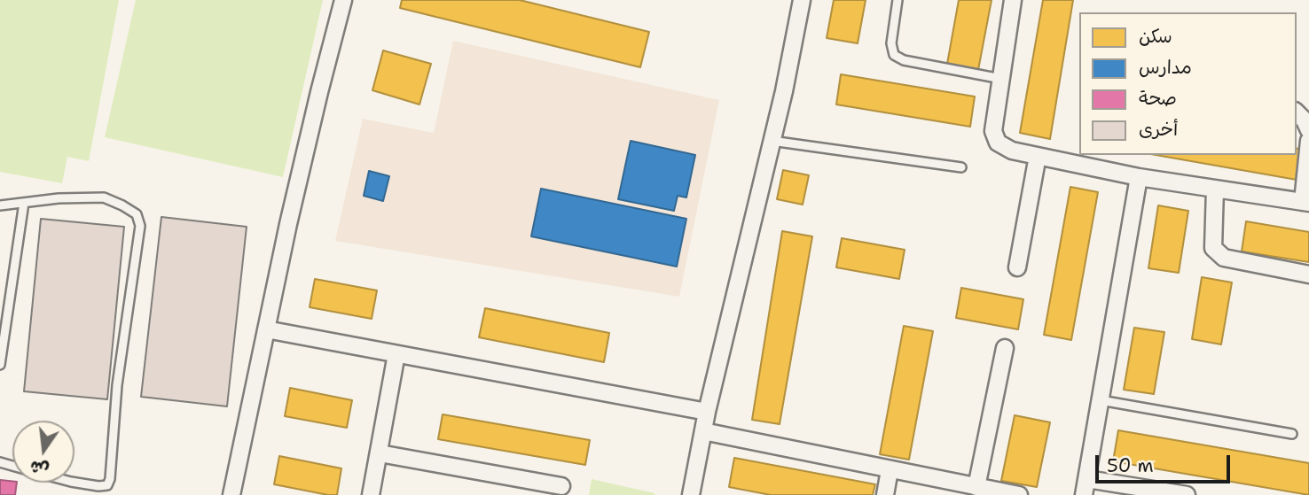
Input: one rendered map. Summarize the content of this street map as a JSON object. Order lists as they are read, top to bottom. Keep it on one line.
{"legend":["سكن","مدارس","صحة","أخرى"],"scale_bar":"50 m","north":"bottom"}
